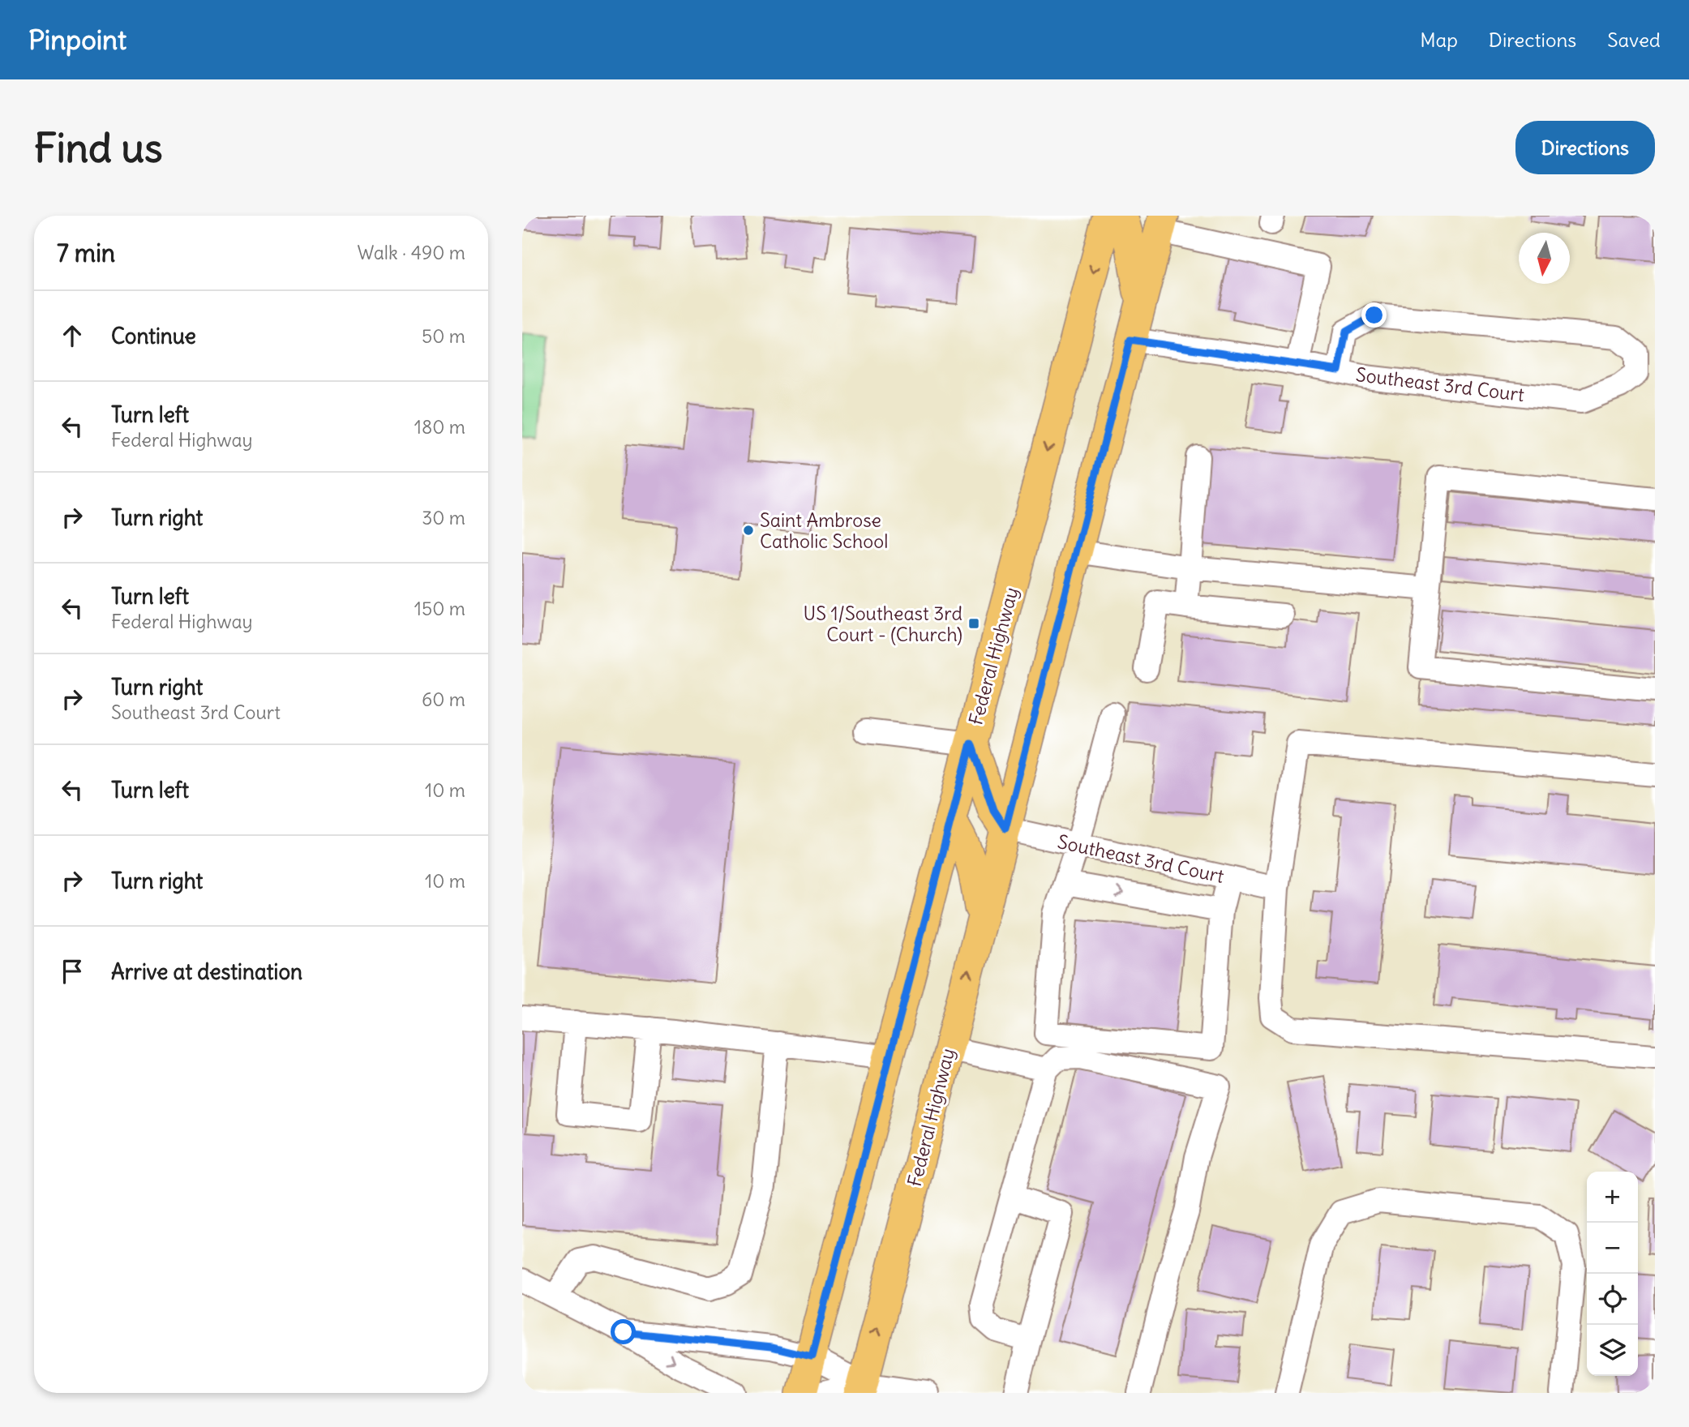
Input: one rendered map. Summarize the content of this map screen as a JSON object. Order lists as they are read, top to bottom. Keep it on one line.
{"streets":{"main road":["Federal Highway"],"street":["Southeast 3rd Court"]},"crossings":[["Southeast 3rd Court","Federal Highway"]],"places":{"other":["Saint Ambrose Catholic School"],"transit":["US 1/Southeast 3rd Court - (Church)"]},"north":"bottom","page":{"header":"Pinpoint","nav":["Map","Directions","Saved"],"buttons":"Directions","title":"Find us","heading":["7 min","Walk · 490 m"],"list":[["Continue","50 m"],["Turn left","Federal Highway","180 m"],["Turn right","30 m"],["Turn left","Federal Highway","150 m"],["Turn right","Southeast 3rd Court","60 m"],["Turn left","10 m"],["Turn right","10 m"],"Arrive at destination"],"map_buttons":["+","−"]}}
